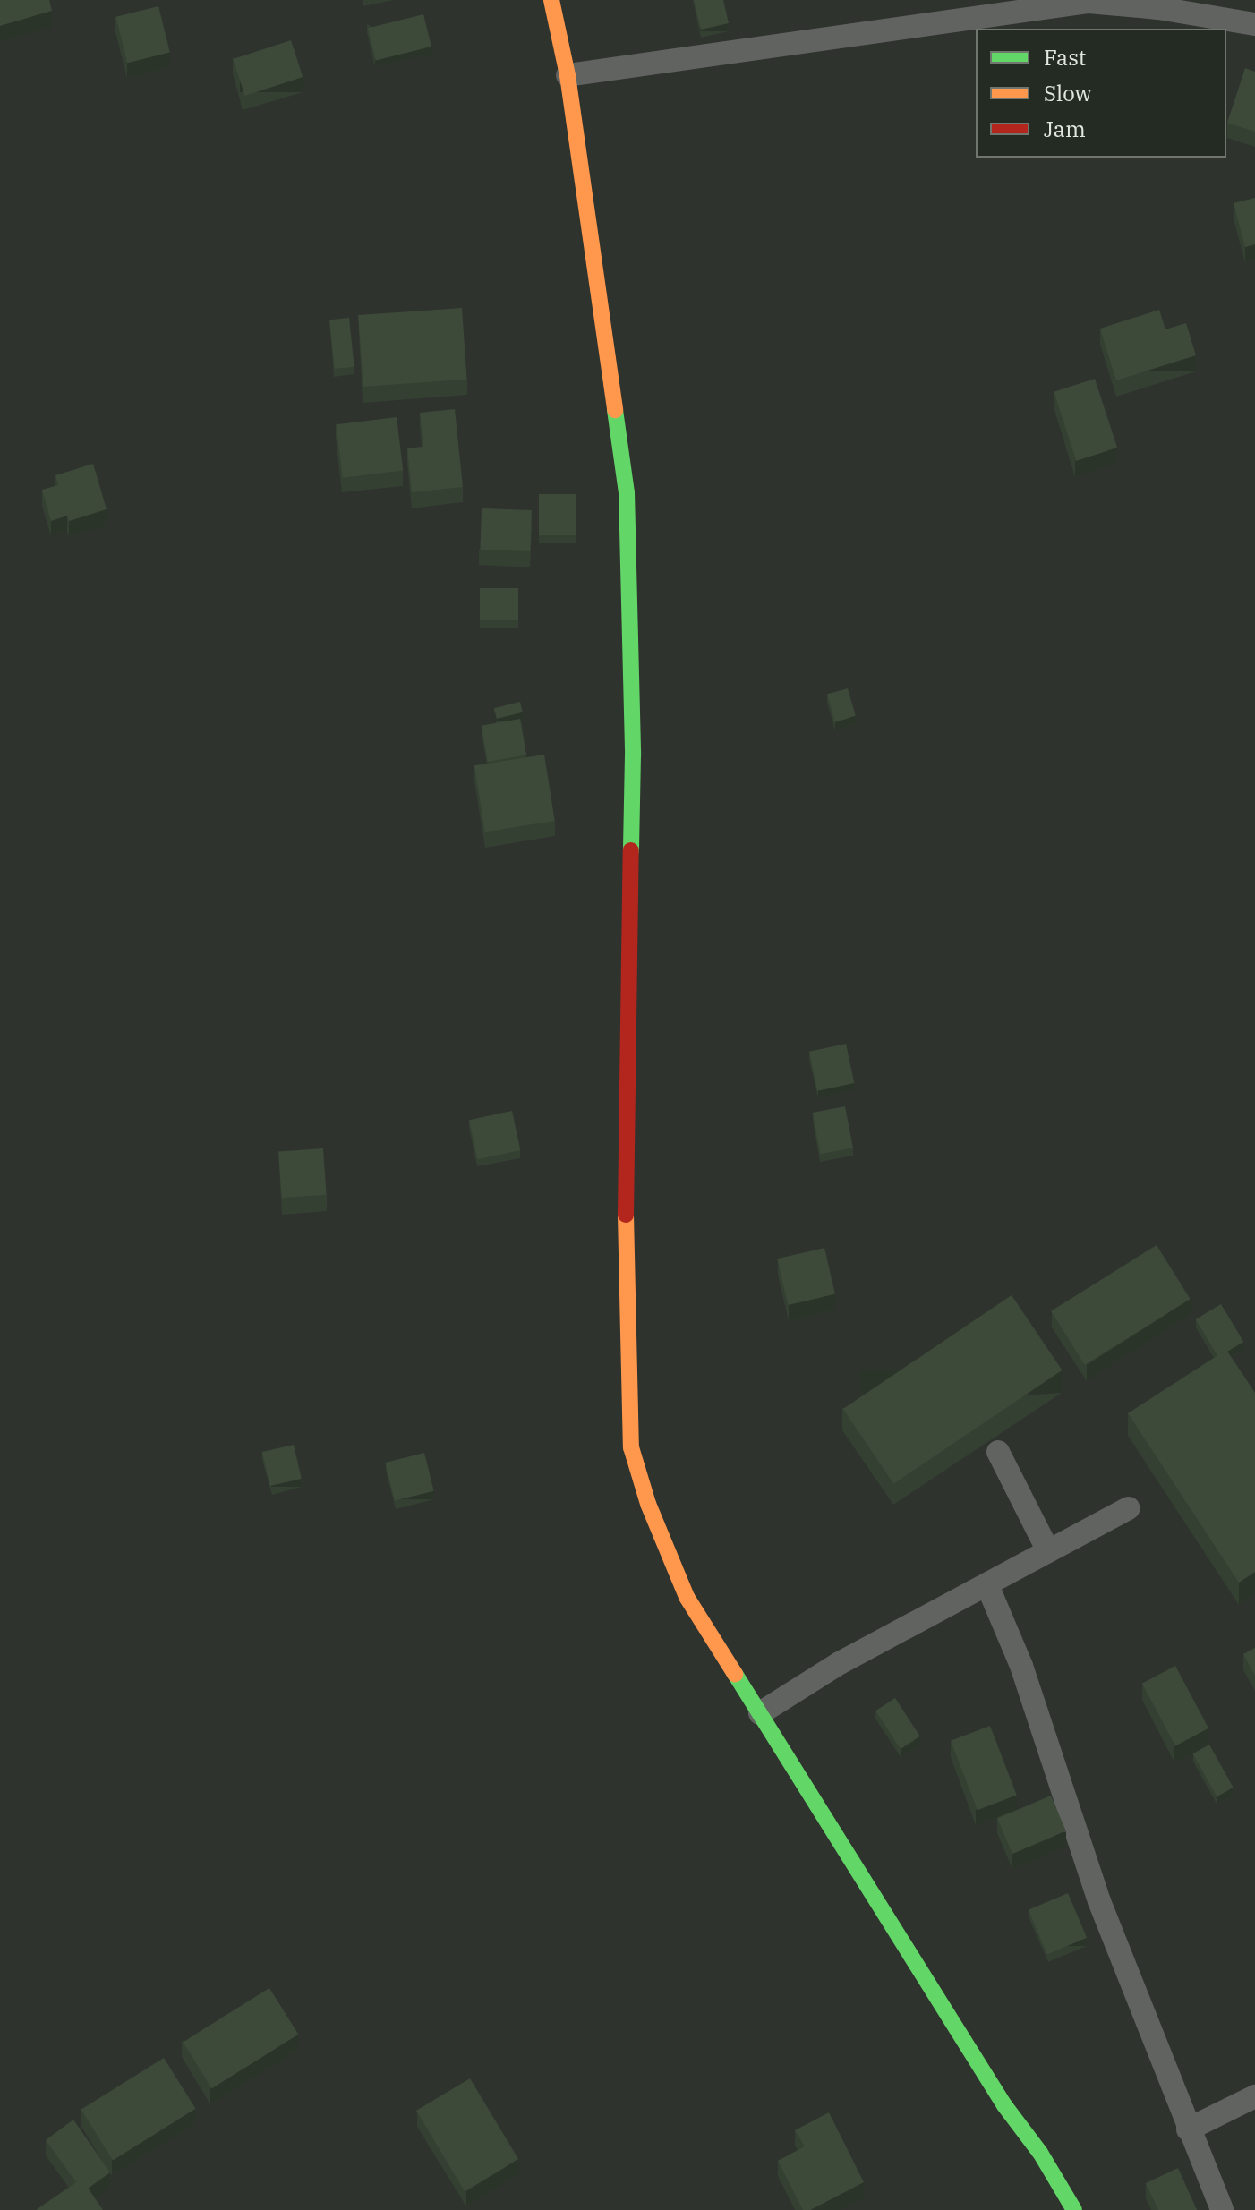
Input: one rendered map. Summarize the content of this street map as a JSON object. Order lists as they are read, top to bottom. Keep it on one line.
{"legend":["Fast","Slow","Jam"]}
